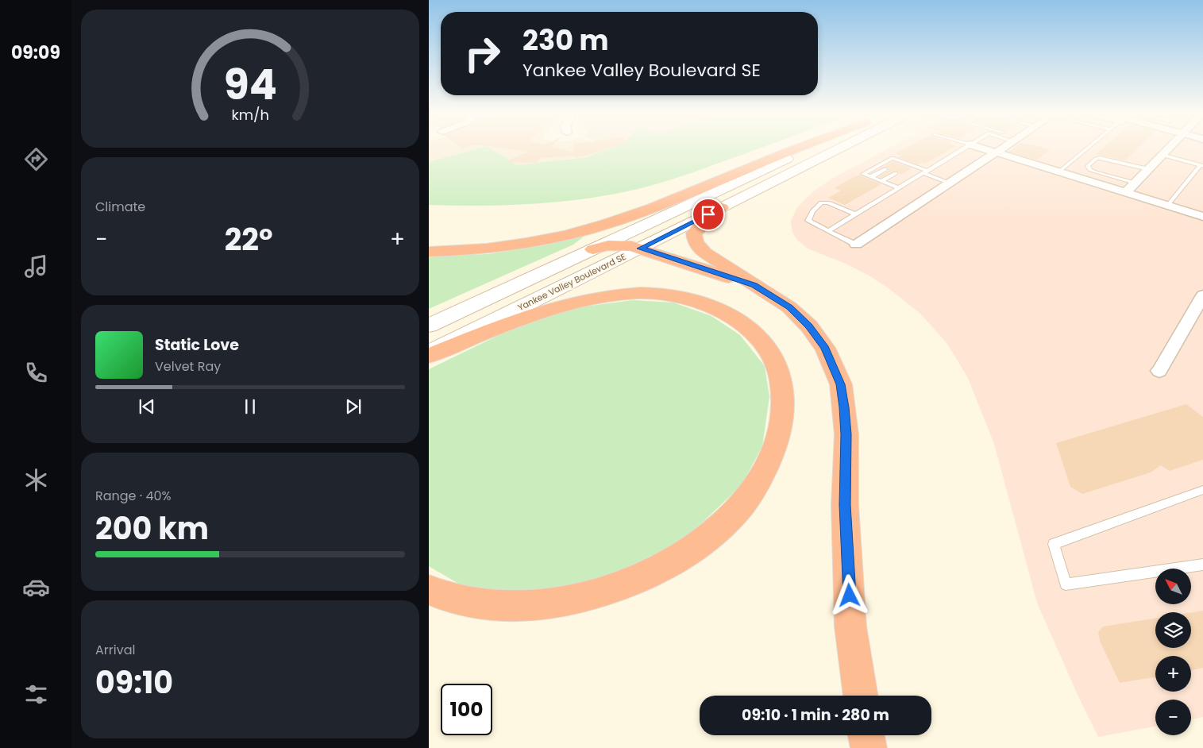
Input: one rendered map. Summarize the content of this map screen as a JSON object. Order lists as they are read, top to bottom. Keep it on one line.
{"streets":{"main road":["Yankee Valley Boulevard SE"]},"north":"top left","page":{"tabs":"09:09","turn":["230 m","Yankee Valley Boulevard SE"],"tile":["Climate",["Range · 40%","200 km"],["Arrival","09:10"]],"heat":["−","22°","+"],"song":["Static Love","Velvet Ray"],"map_buttons":["+","−"],"limit":"100","trip":"09:10 · 1 min · 280 m","gauge":["94","km/h"]}}
